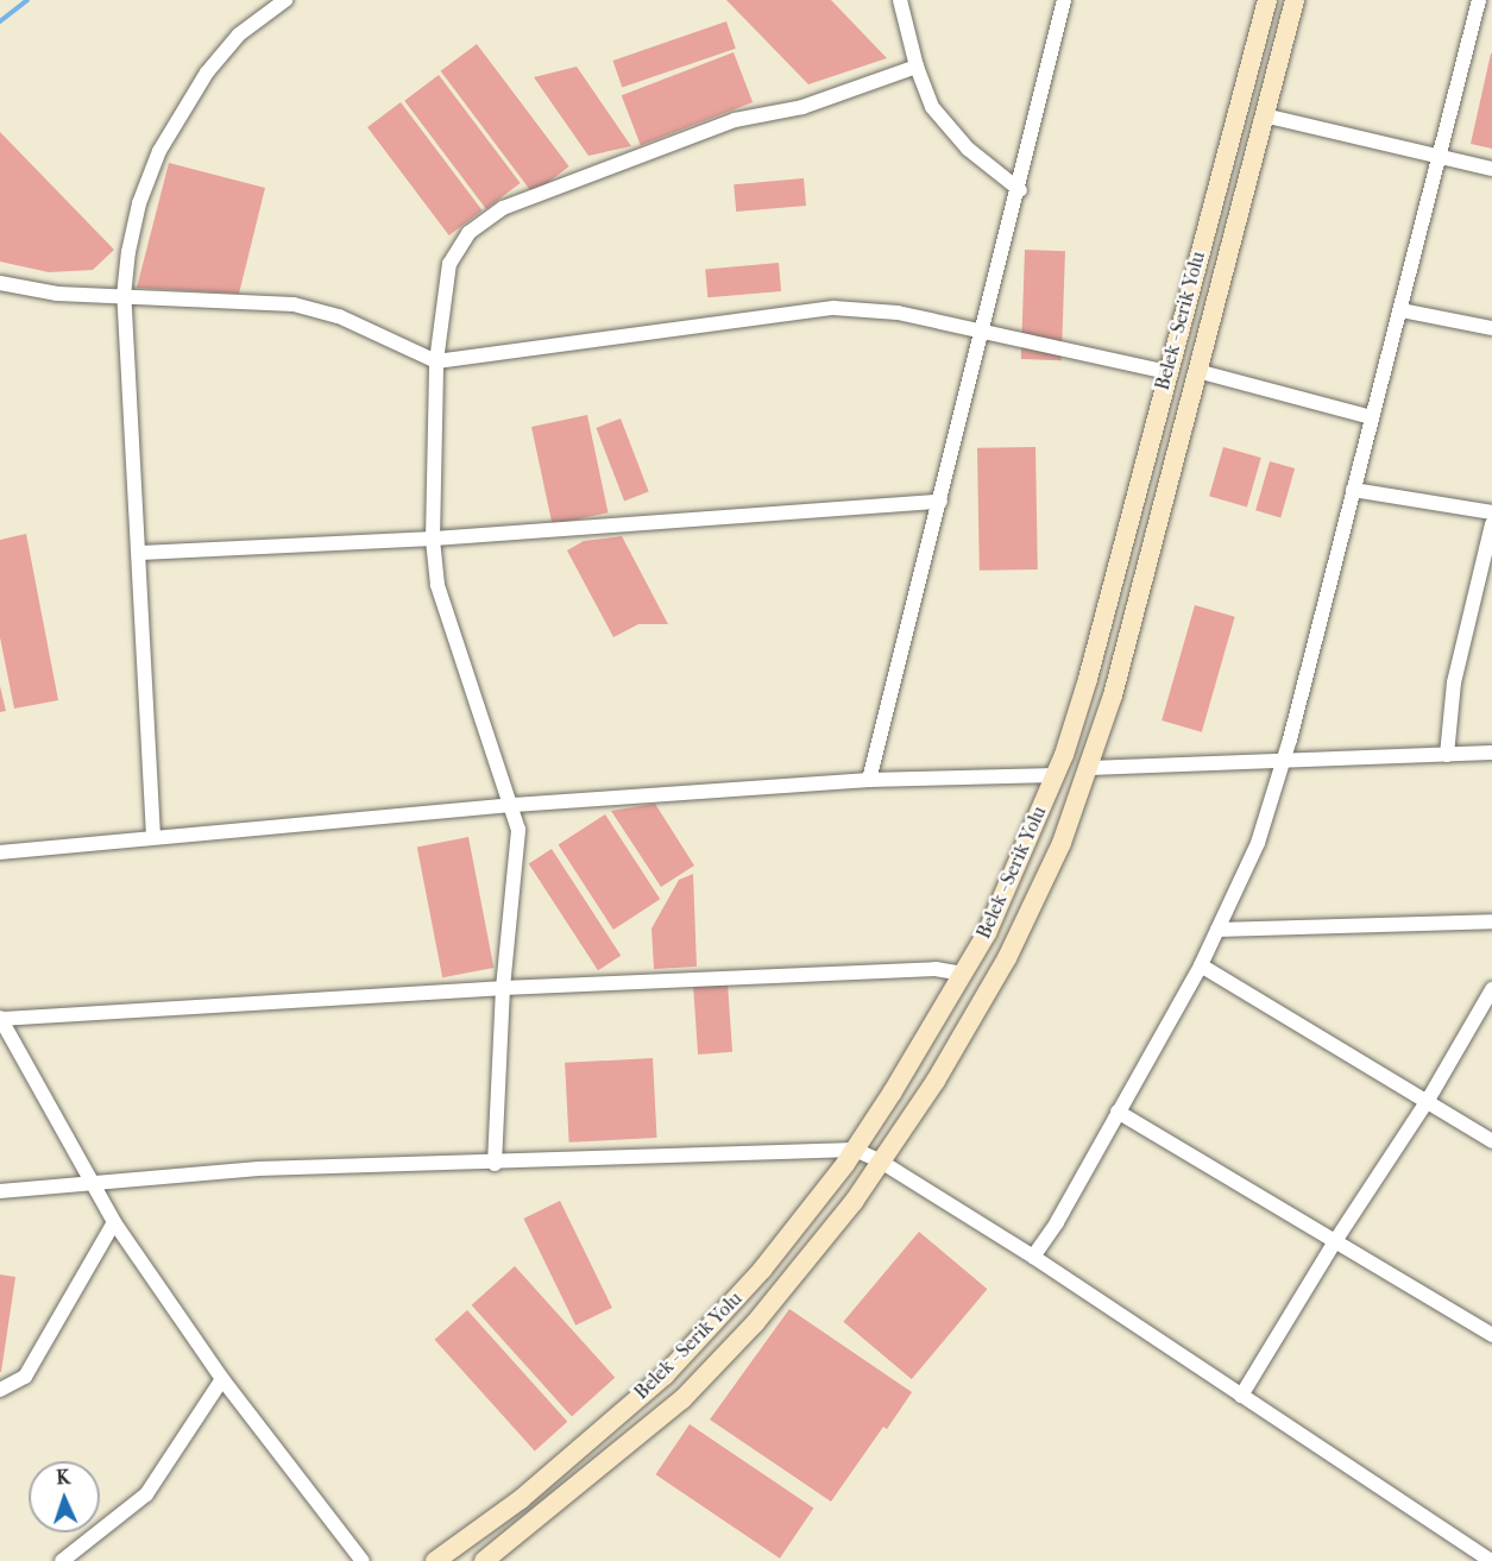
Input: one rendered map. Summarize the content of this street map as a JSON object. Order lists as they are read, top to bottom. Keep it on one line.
{"streets":{"main road":["Belek - Serik Yolu"]},"north":"top"}
